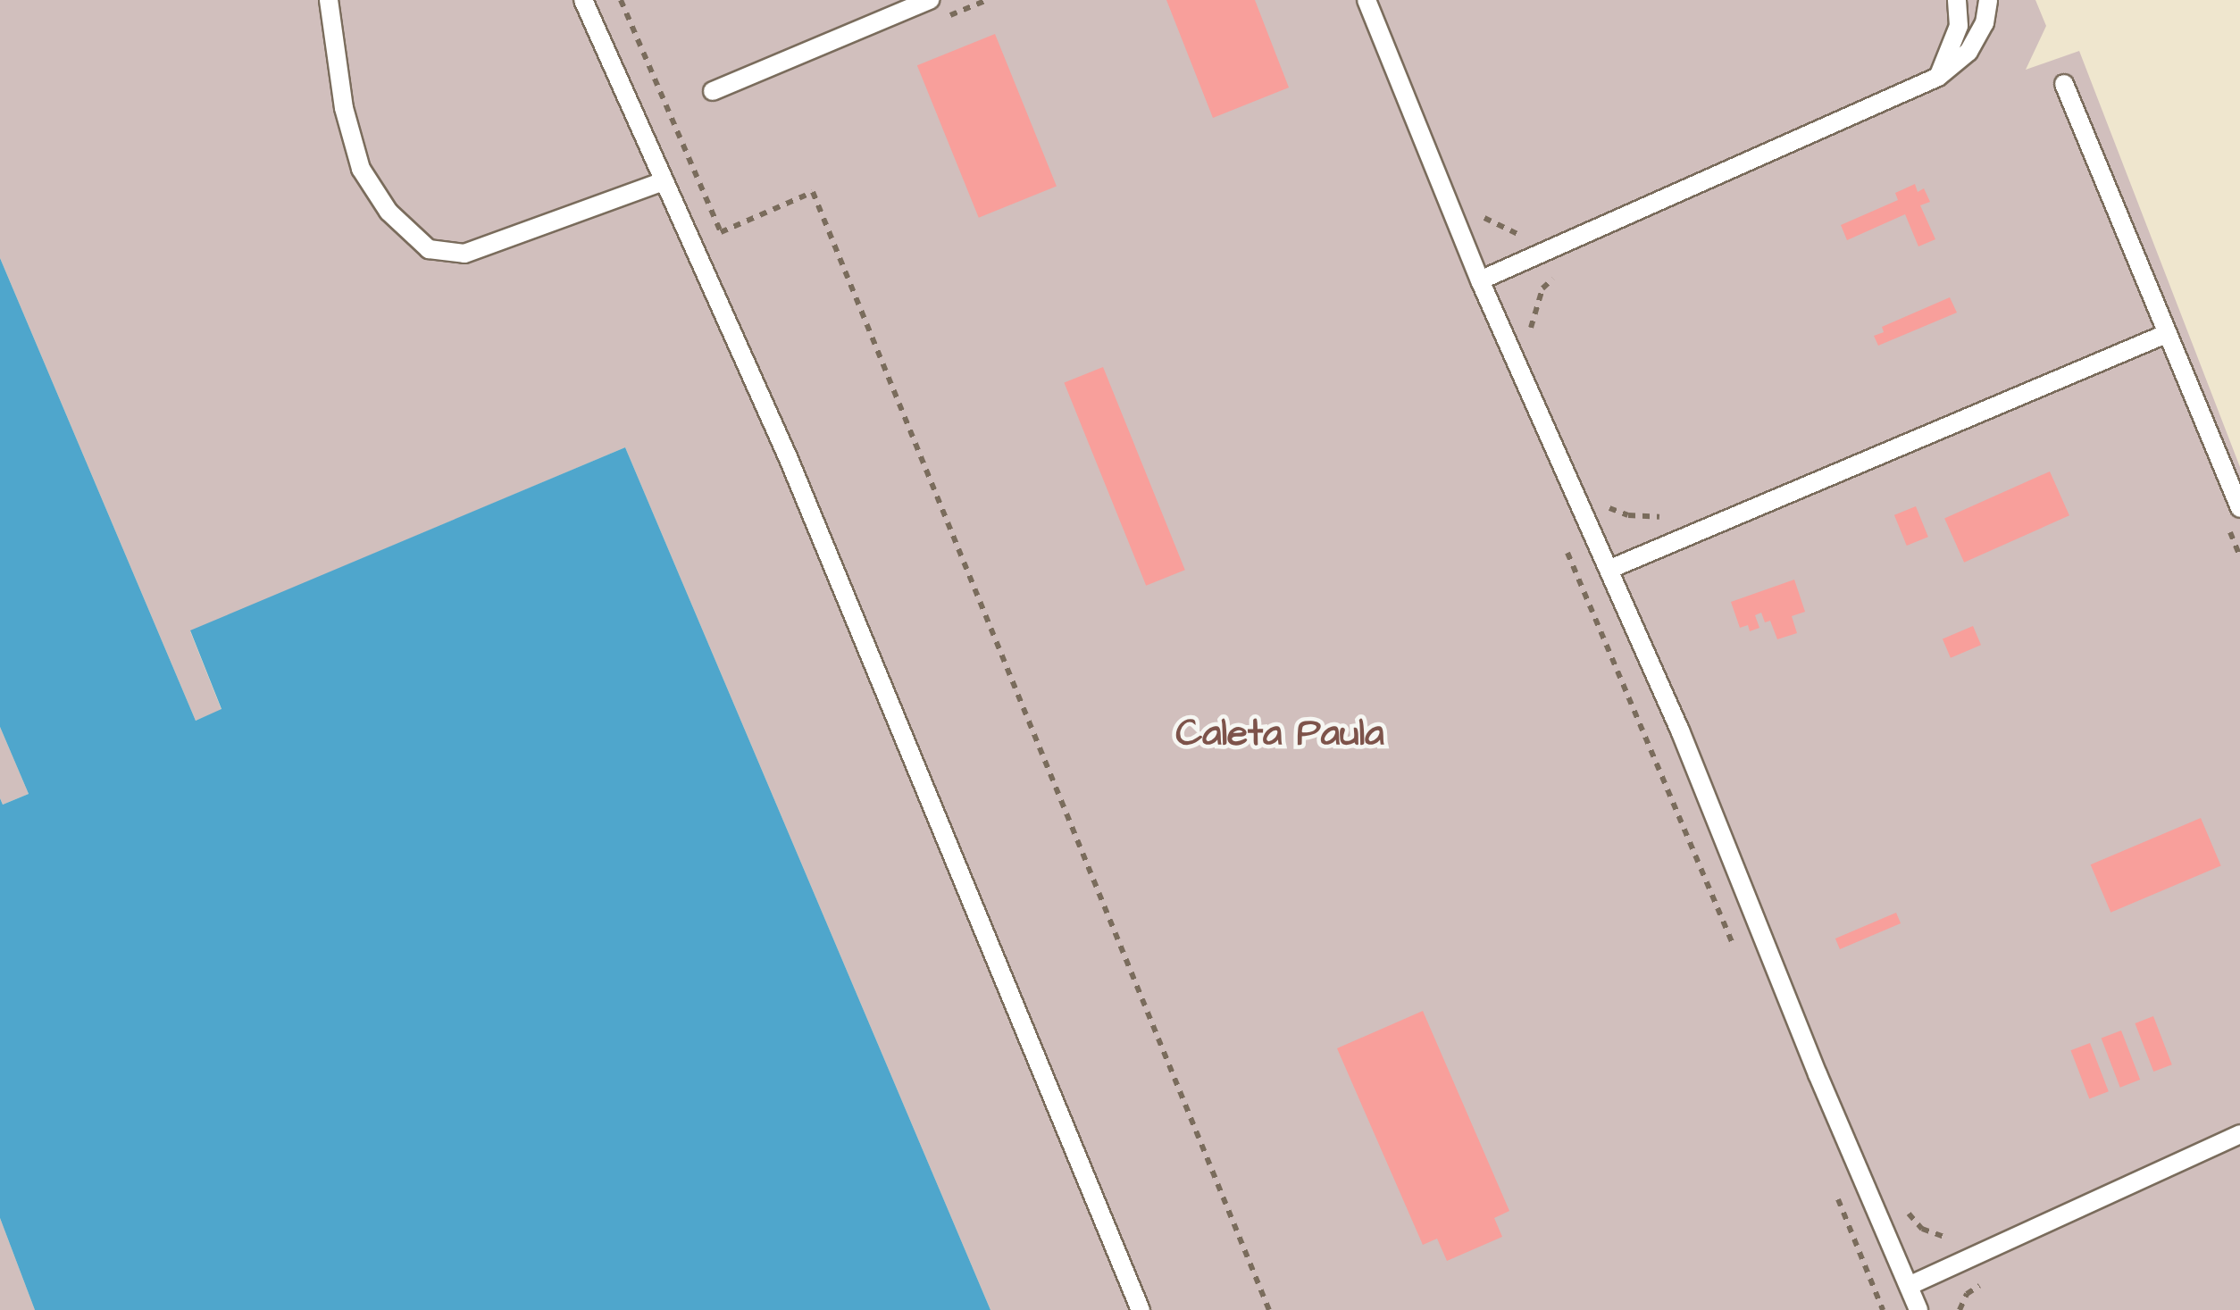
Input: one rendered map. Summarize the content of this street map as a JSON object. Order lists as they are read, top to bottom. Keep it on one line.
{"districts":["Caleta Paula"]}
